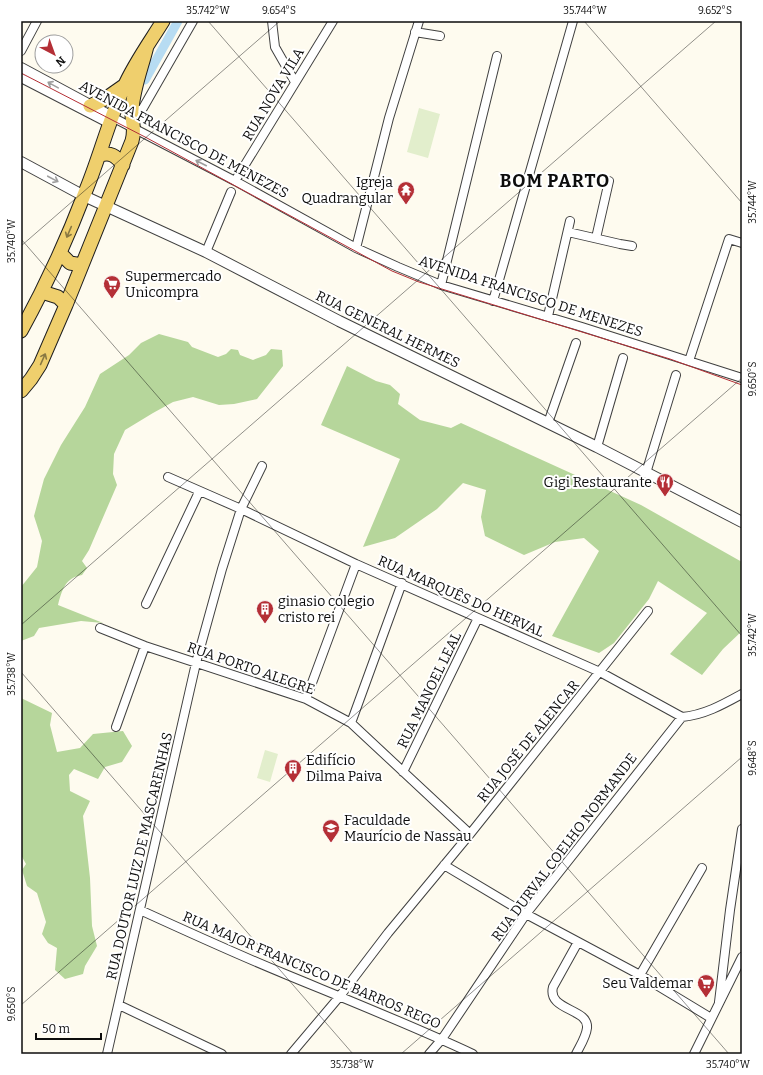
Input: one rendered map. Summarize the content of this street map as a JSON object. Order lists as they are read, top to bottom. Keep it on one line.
{"streets":{"street":["RUA NOVA VILA","AVENIDA FRANCISCO DE MENEZES","RUA GENERAL HERMES","RUA MARQUÊS DO HERVAL","RUA PORTO ALEGRE","RUA MANOEL LEAL","RUA JOSÉ DE ALENCAR","RUA DURVAL COELHO NORMANDE","RUA DOUTOR LUIZ DE MASCARENHAS","RUA MAJOR FRANCISCO DE BARROS REGO"]},"crossings":[["RUA NOVA VILA","AVENIDA FRANCISCO DE MENEZES"],["RUA MARQUÊS DO HERVAL","RUA MANOEL LEAL"],["RUA MARQUÊS DO HERVAL","RUA JOSÉ DE ALENCAR"],["RUA MARQUÊS DO HERVAL","RUA DURVAL COELHO NORMANDE"],["RUA MARQUÊS DO HERVAL","RUA DOUTOR LUIZ DE MASCARENHAS"],["RUA PORTO ALEGRE","RUA MANOEL LEAL"],["RUA PORTO ALEGRE","RUA JOSÉ DE ALENCAR"],["RUA PORTO ALEGRE","RUA DOUTOR LUIZ DE MASCARENHAS"],["RUA JOSÉ DE ALENCAR","RUA MAJOR FRANCISCO DE BARROS REGO"],["RUA DURVAL COELHO NORMANDE","RUA MAJOR FRANCISCO DE BARROS REGO"],["RUA DOUTOR LUIZ DE MASCARENHAS","RUA MAJOR FRANCISCO DE BARROS REGO"]],"districts":["BOM PARTO"],"places":{"temple":["Igreja Quadrangular"],"supermarket":["Supermercado Unicompra","Seu Valdemar"],"restaurant":["Gigi Restaurante"],"building":["ginasio colegio cristo rei","Edifício Dilma Paiva"],"school or university":["Faculdade Maurício de Nassau"]},"scale_bar":"50 m","north":"bottom right","coordinates":["35.742°W","9.654°S","35.744°W","9.652°S","35.740°W","9.650°S","35.738°W","9.648°S"]}
